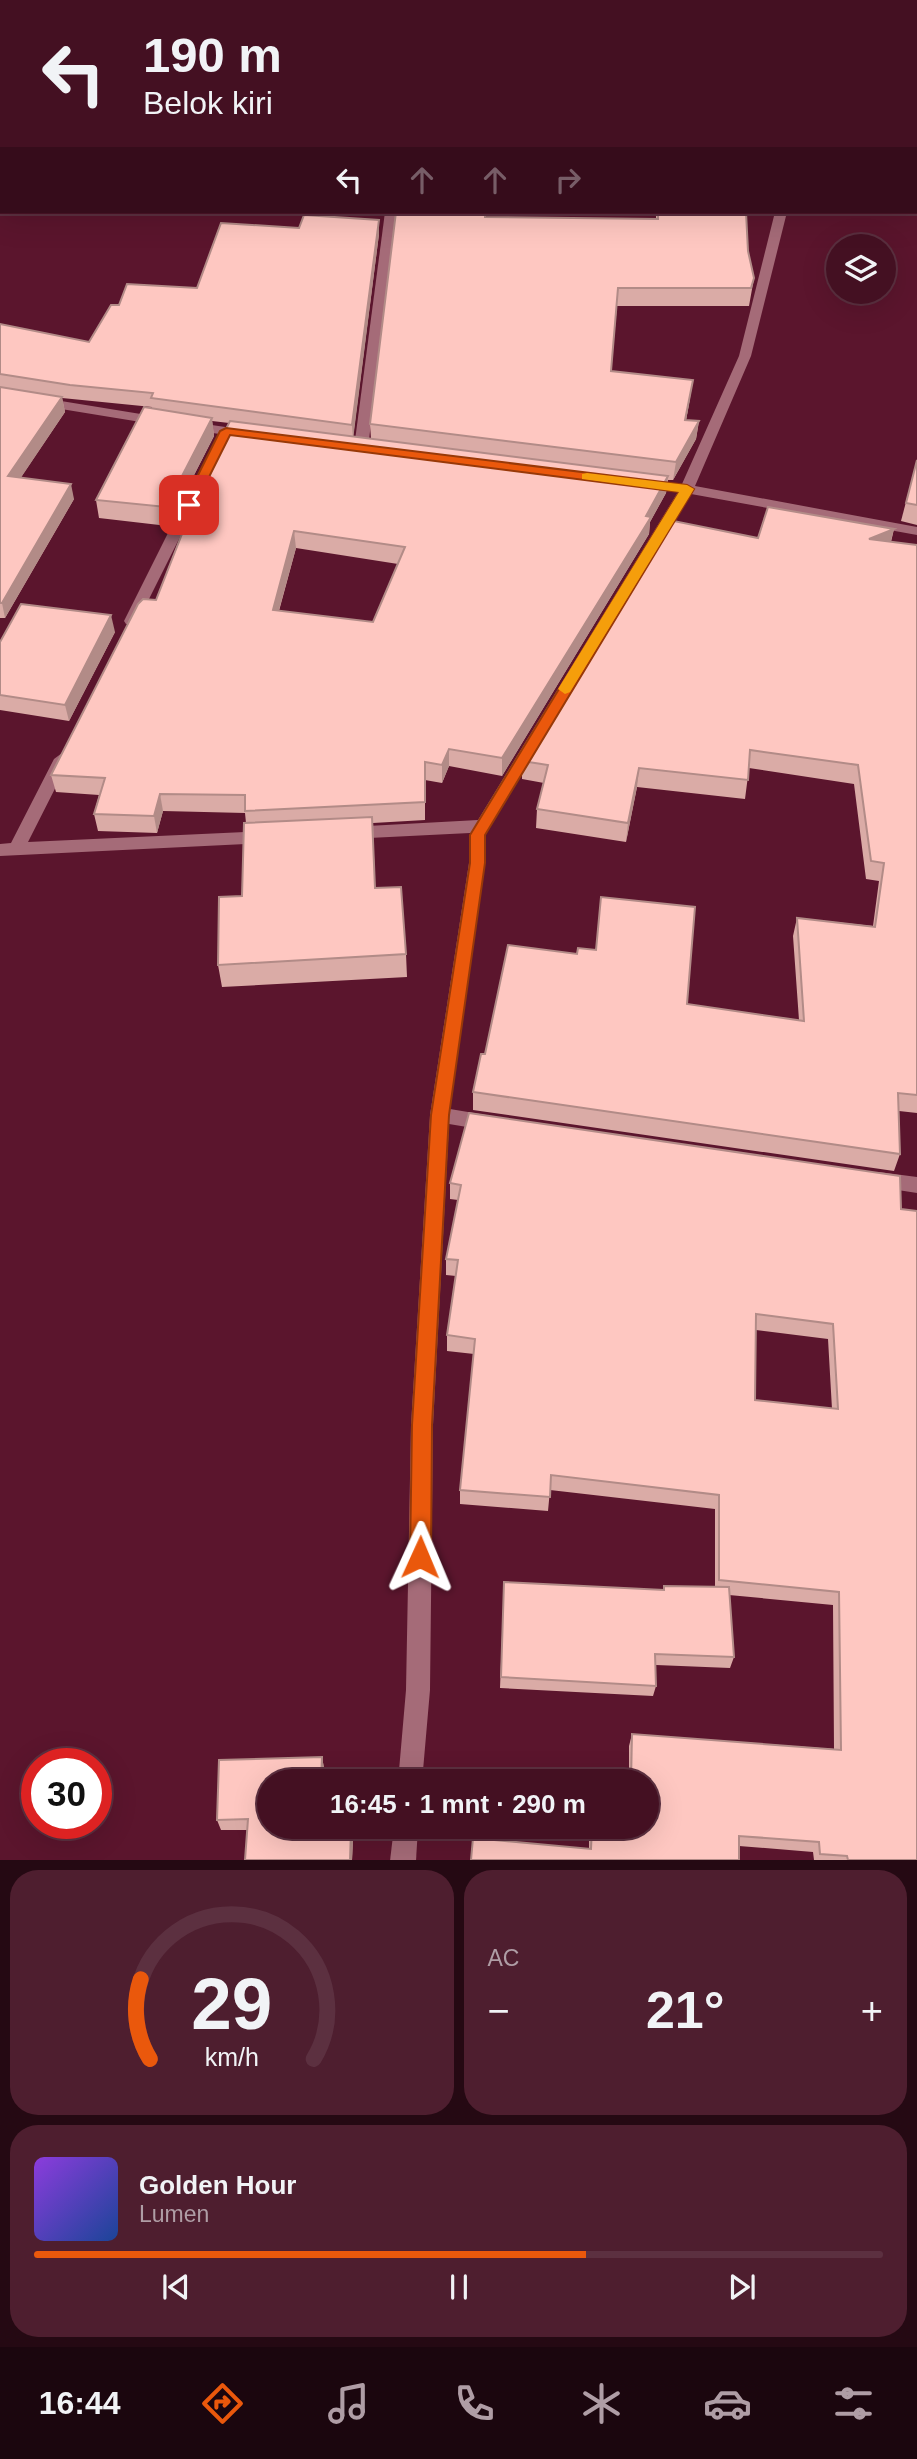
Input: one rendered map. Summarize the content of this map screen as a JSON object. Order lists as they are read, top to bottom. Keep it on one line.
{"page":{"turn":["190 m","Belok kiri"],"limit":"30","trip":"16:45 · 1 mnt · 290 m","tile":"AC","heat":["−","21°","+"],"song":["Golden Hour","Lumen"],"tabs":"16:44","gauge":["29","km/h"]}}
